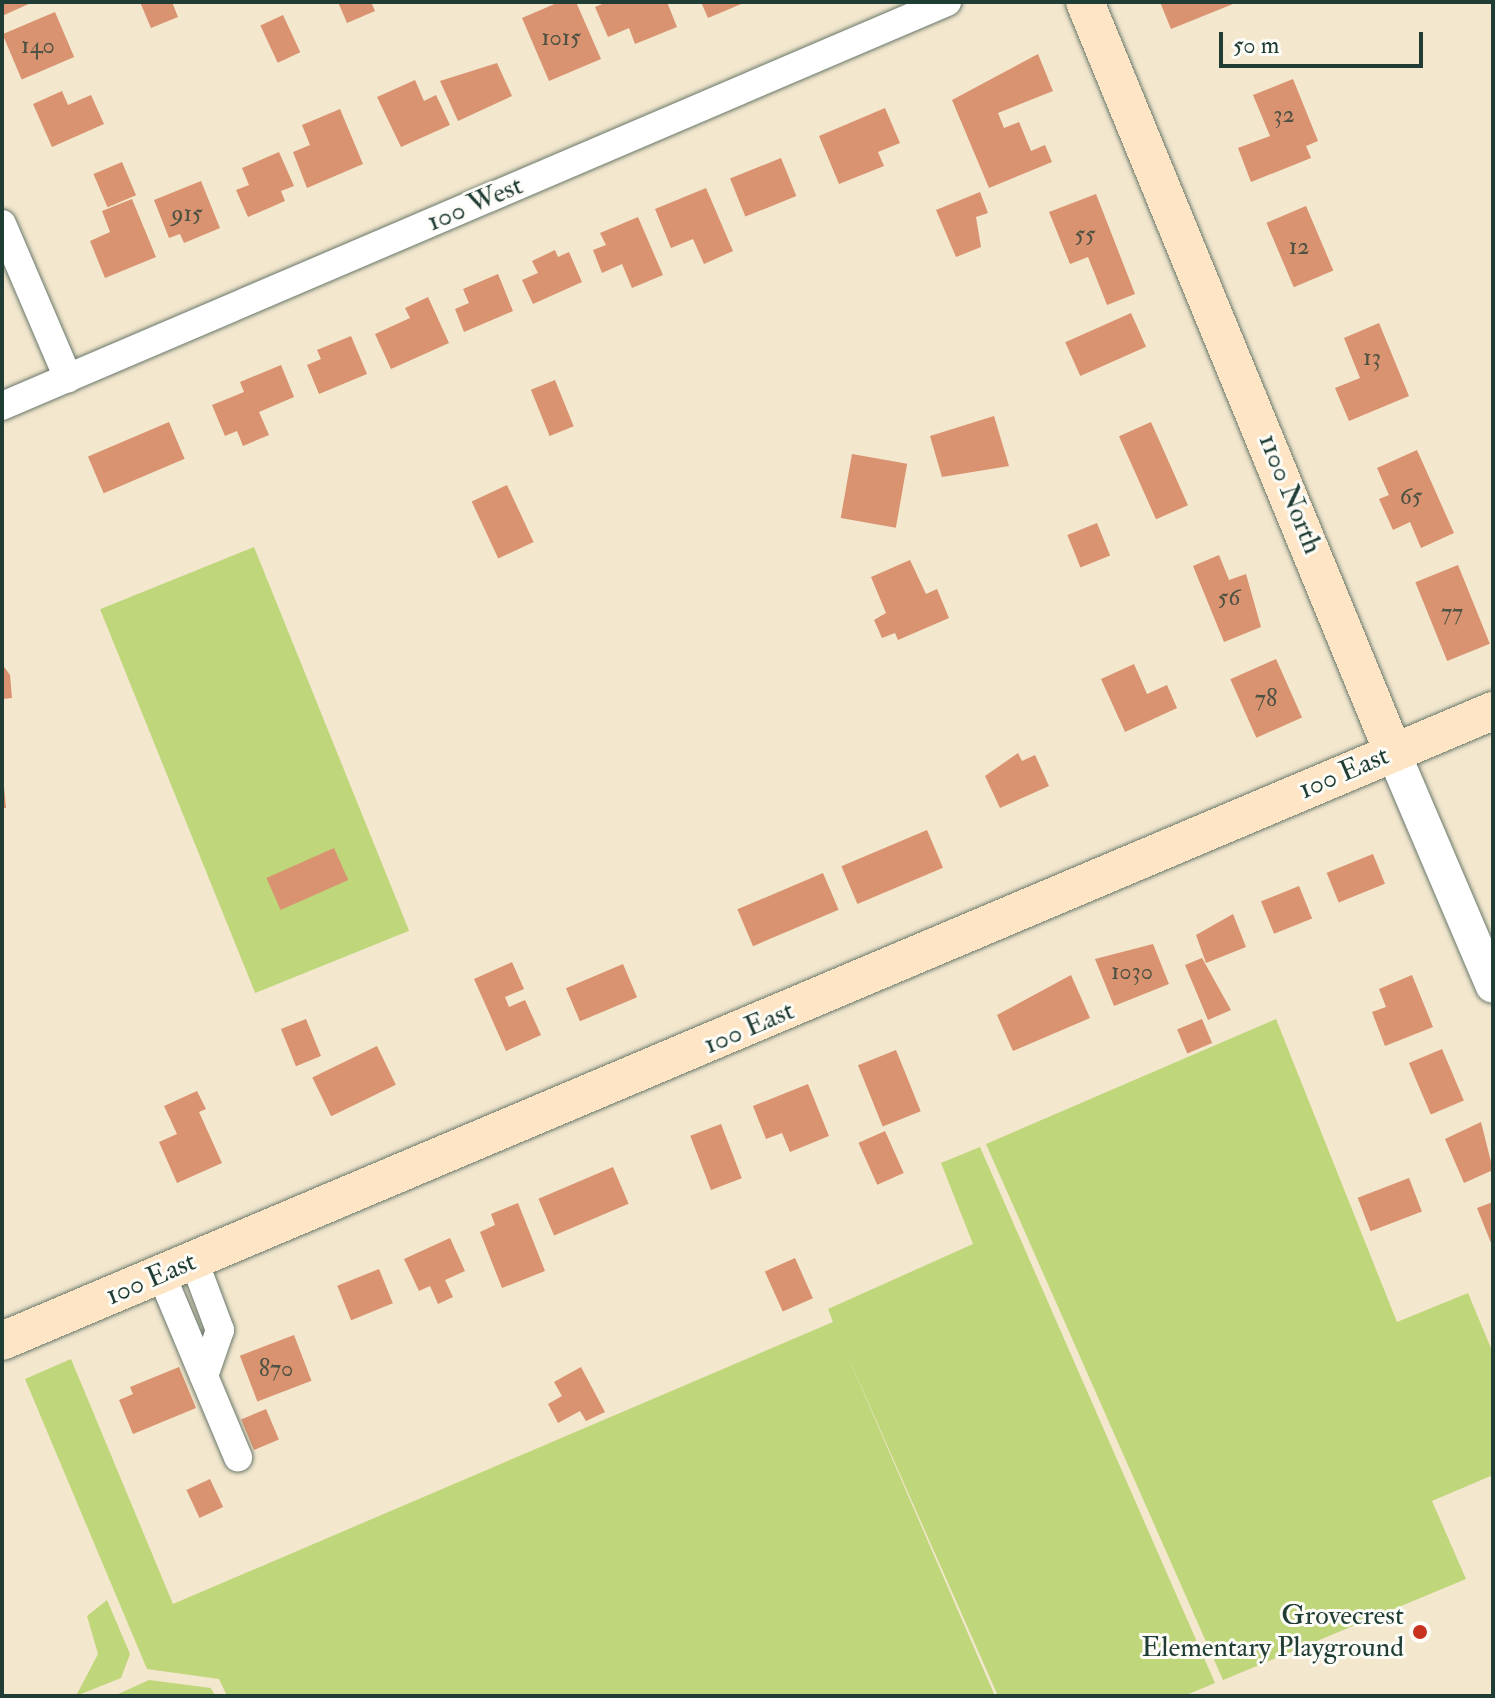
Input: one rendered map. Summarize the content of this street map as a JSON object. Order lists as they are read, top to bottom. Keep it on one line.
{"streets":{"main road":["1100 North","100 East"],"street":["100 West"]},"crossings":[["1100 North","100 East"]],"places":["Grovecrest Elementary Playground"],"house_numbers":["1015","140","32","915","55","12","13","65","56","77","78","1030","870"],"scale_bar":"50 m"}
